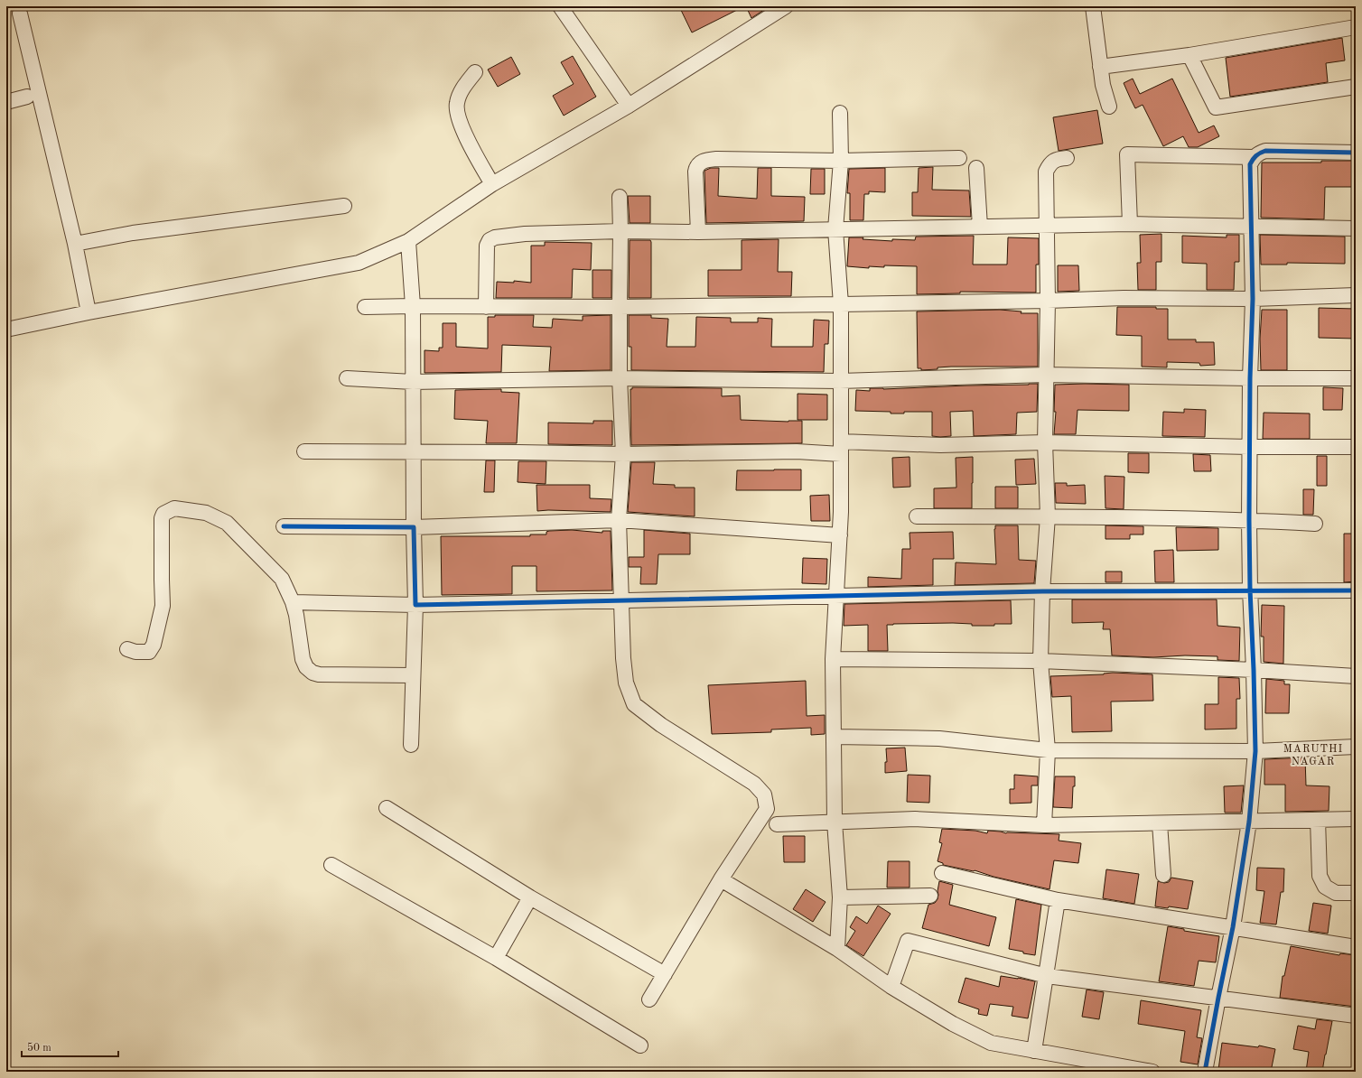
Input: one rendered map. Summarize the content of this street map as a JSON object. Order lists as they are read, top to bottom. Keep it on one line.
{"districts":["MARUTHI NAGAR"],"scale_bar":"50 m"}
